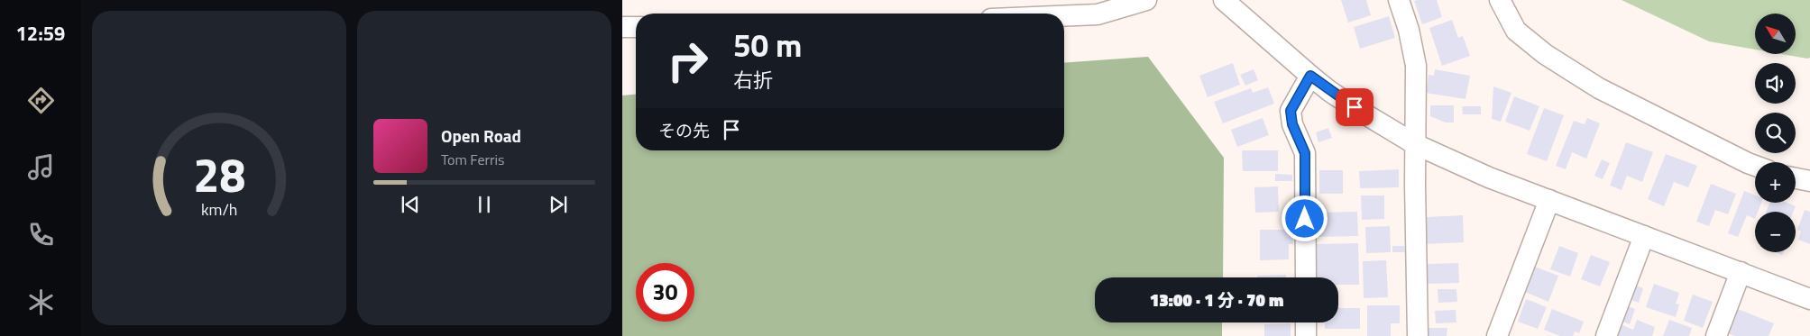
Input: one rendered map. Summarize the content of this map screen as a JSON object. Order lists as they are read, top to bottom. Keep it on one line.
{"north":"top left","page":{"tabs":"12:59","map_buttons":["+","−"],"turn":["50 m","右折"],"then":"その先","song":["Open Road","Tom Ferris"],"limit":"30","trip":"13:00 · 1 分 · 70 m","gauge":["28","km/h"]}}
